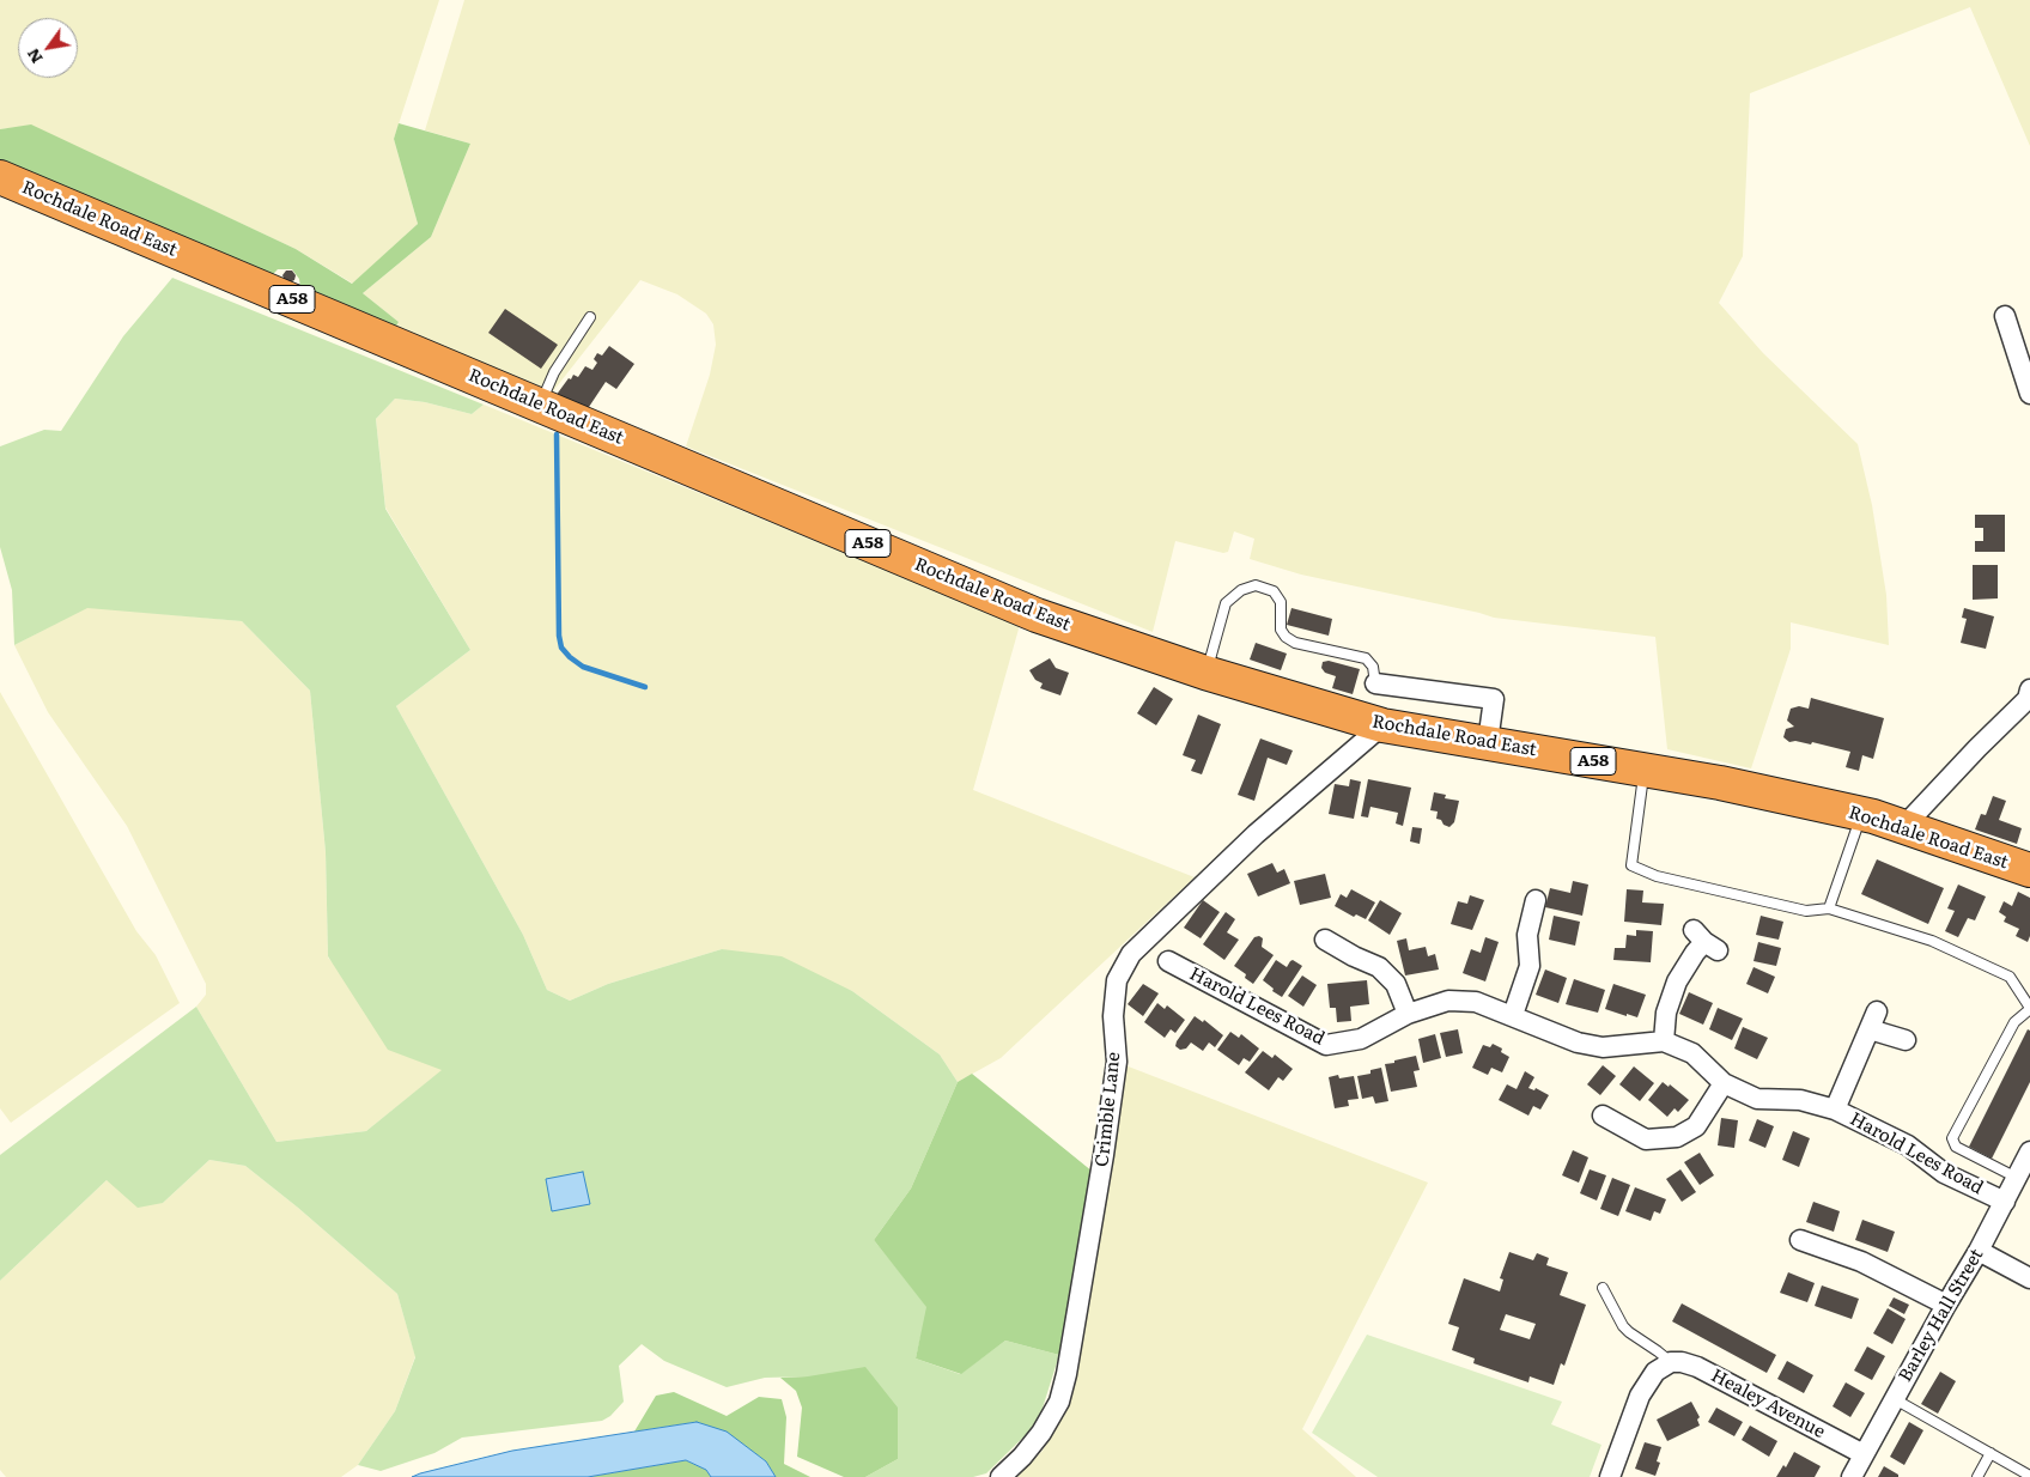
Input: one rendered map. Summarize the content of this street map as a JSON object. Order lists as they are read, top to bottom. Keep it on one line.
{"streets":{"highway":["Rochdale Road East","A58"],"street":["Harold Lees Road","Crimble Lane","Barley Hall Street","Healey Avenue"]},"crossings":[["Rochdale Road East","Crimble Lane"],["Harold Lees Road","Barley Hall Street"],["Barley Hall Street","Healey Avenue"]],"north":"bottom left"}
